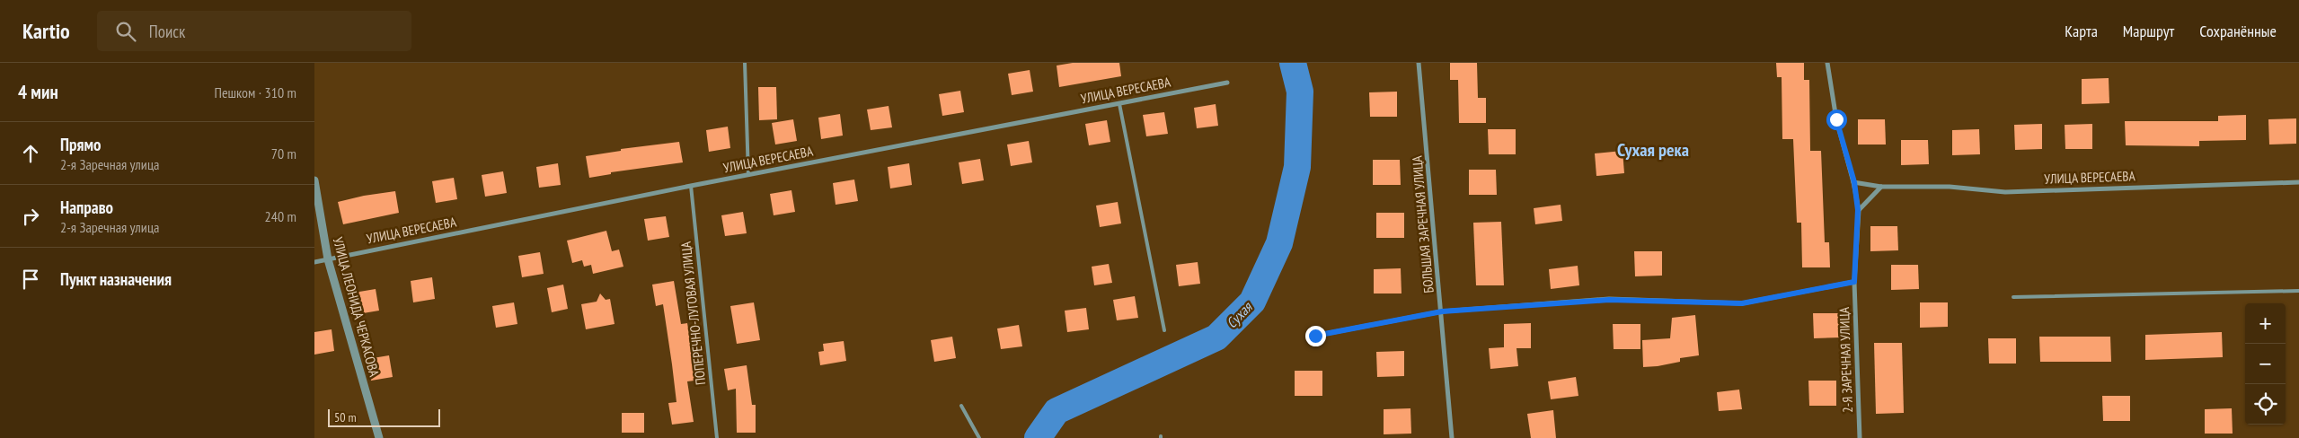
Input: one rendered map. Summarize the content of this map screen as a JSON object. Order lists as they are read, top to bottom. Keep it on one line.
{"streets":{"street":["УЛИЦА ВЕРЕСАЕВА","БОЛЬШАЯ ЗАРЕЧНАЯ УЛИЦА","УЛИЦА ЛЕОНИДА ЧЕРКАСОВА","2-Я ЗАРЕЧНАЯ УЛИЦА"],"lane":["ПОПЕРЕЧНО-ЛУГОВАЯ УЛИЦА"]},"crossings":[["УЛИЦА ВЕРЕСАЕВА","УЛИЦА ЛЕОНИДА ЧЕРКАСОВА"],["УЛИЦА ВЕРЕСАЕВА","ПОПЕРЕЧНО-ЛУГОВАЯ УЛИЦА"],["УЛИЦА ВЕРЕСАЕВА","2-Я ЗАРЕЧНАЯ УЛИЦА"]],"districts":["Сухая река"],"water":["Сухая"],"scale_bar":"50 m","page":{"header":"Kartio","search":"Поиск","nav":["Карта","Маршрут","Сохранённые"],"heading":["4 мин","Пешком · 310 m"],"list":[["Прямо","2-я Заречная улица","70 m"],["Направо","2-я Заречная улица","240 m"],"Пункт назначения"],"map_buttons":["+","−"],"scale":"50 m"}}
